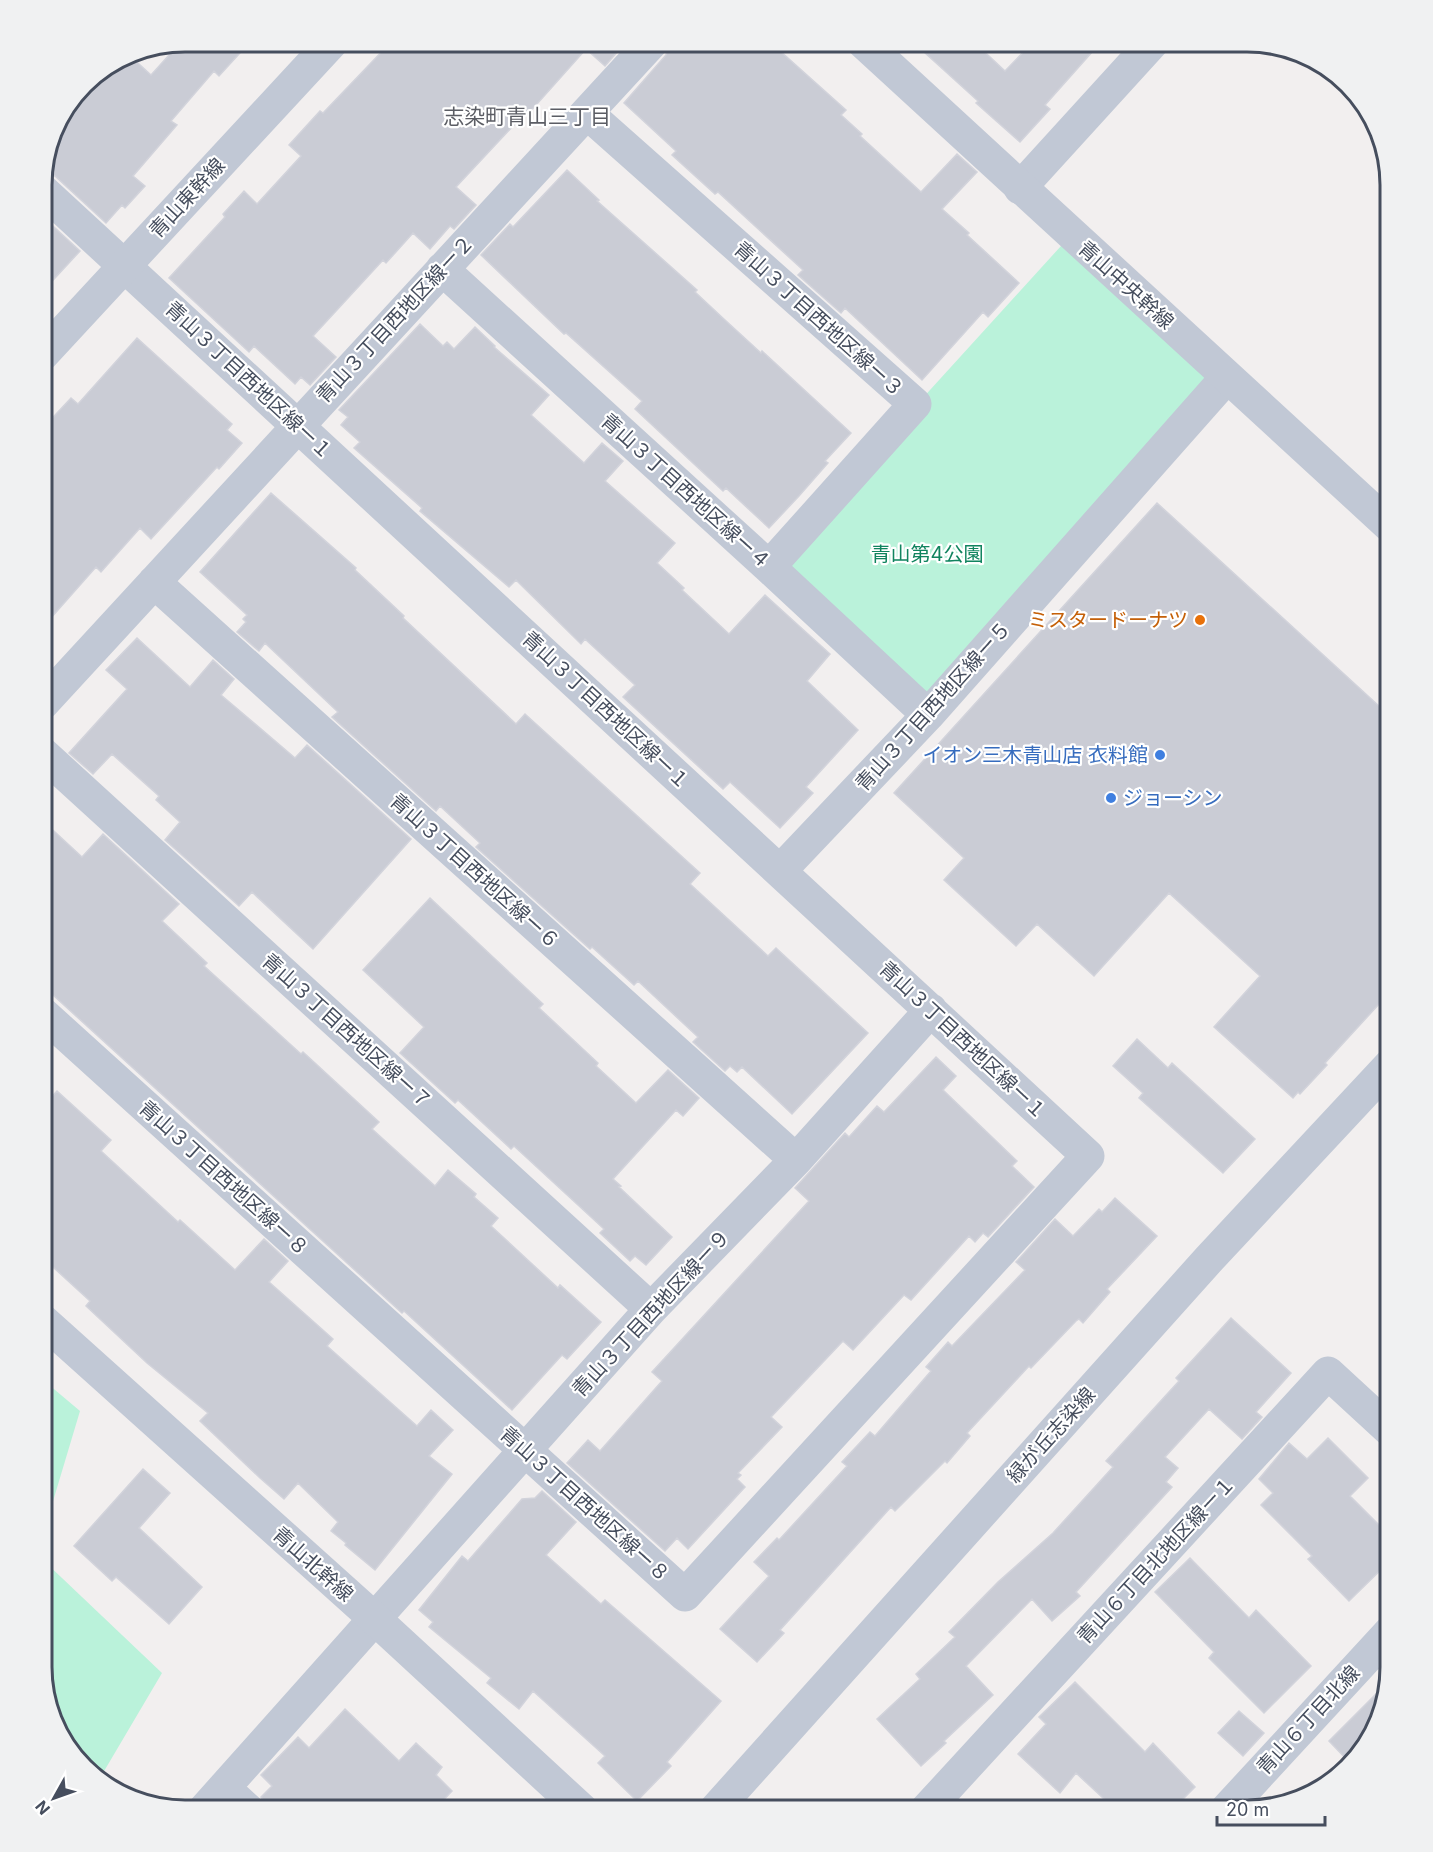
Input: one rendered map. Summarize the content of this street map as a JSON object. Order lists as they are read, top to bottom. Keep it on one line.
{"streets":{"street":["青山東幹線","青山中央幹線","青山３丁目西地区線ー２","青山３丁目西地区線ー３","青山３丁目西地区線ー１","青山３丁目西地区線ー４","青山３丁目西地区線ー５","青山３丁目西地区線ー６","青山３丁目西地区線ー７","青山３丁目西地区線ー８","青山３丁目西地区線ー９","緑が丘志染線","青山６丁目北地区線ー１","青山北幹線","青山６丁目北線"]},"crossings":[["青山東幹線","青山３丁目西地区線ー１"],["青山中央幹線","青山３丁目西地区線ー５"],["青山３丁目西地区線ー２","青山３丁目西地区線ー３"],["青山３丁目西地区線ー２","青山３丁目西地区線ー１"],["青山３丁目西地区線ー２","青山３丁目西地区線ー４"],["青山３丁目西地区線ー２","青山３丁目西地区線ー６"],["青山３丁目西地区線ー３","青山３丁目西地区線ー４"],["青山３丁目西地区線ー１","青山３丁目西地区線ー５"],["青山３丁目西地区線ー１","青山３丁目西地区線ー８"],["青山３丁目西地区線ー１","青山３丁目西地区線ー９"],["青山３丁目西地区線ー４","青山３丁目西地区線ー５"],["青山３丁目西地区線ー６","青山３丁目西地区線ー９"],["青山３丁目西地区線ー７","青山３丁目西地区線ー９"],["青山３丁目西地区線ー８","青山３丁目西地区線ー９"],["青山３丁目西地区線ー９","青山北幹線"]],"districts":["志染町青山三丁目"],"parks":["青山第4公園"],"places":["ミスタードーナツ","イオン三木青山店 衣料館","ジョーシン"],"scale_bar":"20 m","north":"bottom left"}
